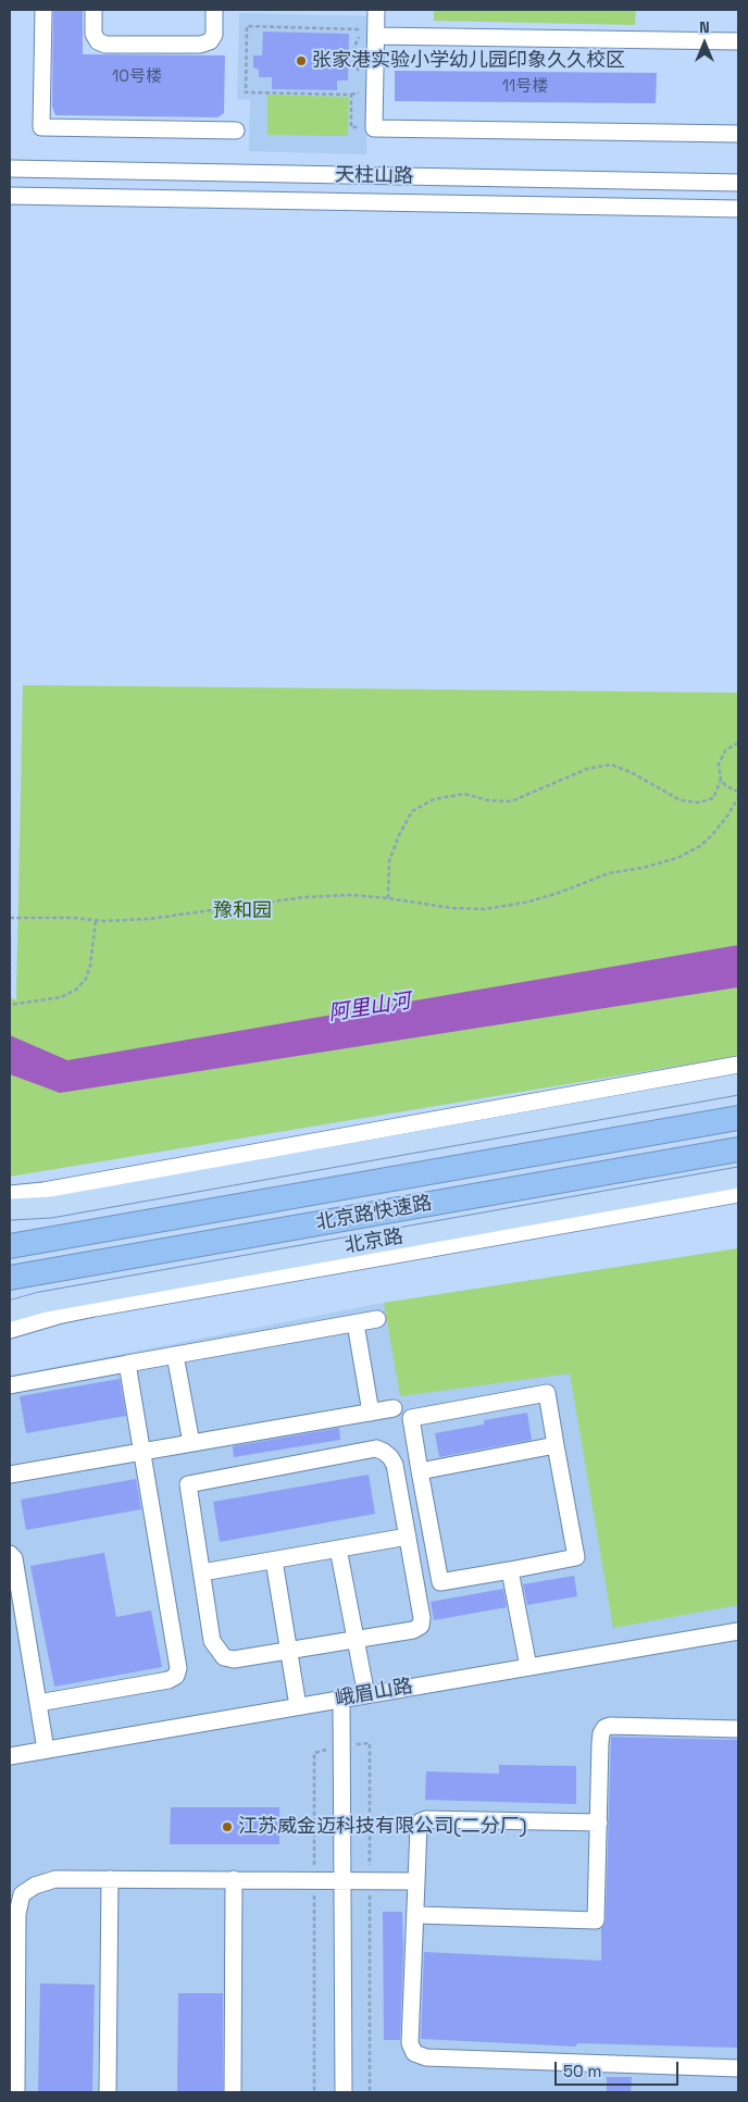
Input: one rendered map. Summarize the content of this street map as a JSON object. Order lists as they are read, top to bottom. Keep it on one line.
{"streets":{"highway":["北京路快速路"],"main road":["北京路"],"street":["天柱山路","峨眉山路"]},"water":["阿里山河"],"parks":["豫和园"],"places":["张家港实验小学幼儿园印象久久校区","江苏威金迈科技有限公司(二分厂)"],"house_numbers":["10号楼","11号楼"],"scale_bar":"50 m","north":"top"}
